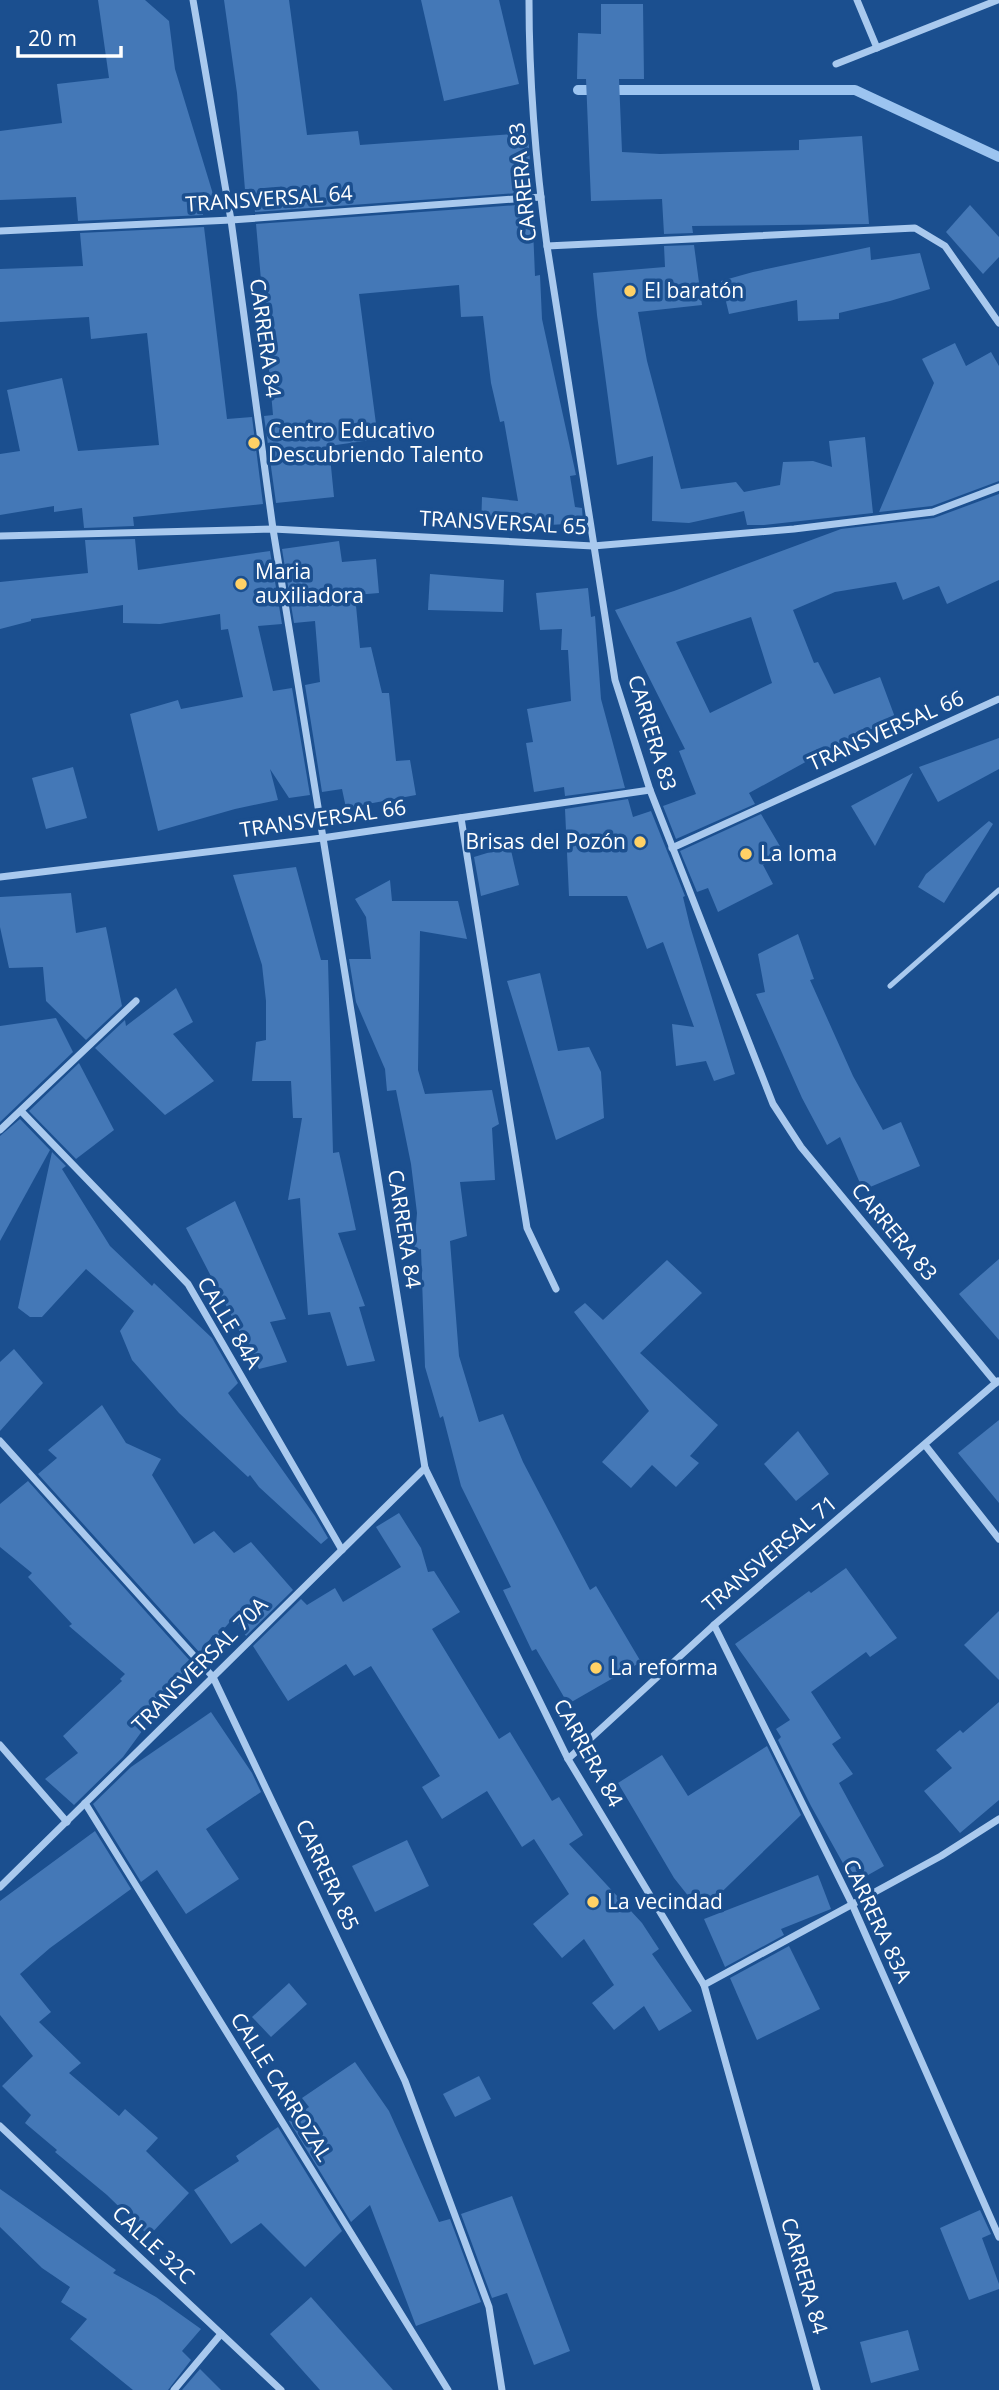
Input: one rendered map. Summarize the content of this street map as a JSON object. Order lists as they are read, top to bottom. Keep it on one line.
{"streets":{"street":["CARRERA 83","TRANSVERSAL 64","CARRERA 84","TRANSVERSAL 65","TRANSVERSAL 66","CALLE 84A","TRANSVERSAL 71","TRANSVERSAL 70A","CARRERA 85","CARRERA 83A","CALLE CARROZAL","CALLE 32C"]},"crossings":[["CARRERA 83","TRANSVERSAL 64"],["CARRERA 83","TRANSVERSAL 65"],["CARRERA 83","TRANSVERSAL 66"],["CARRERA 83","TRANSVERSAL 71"],["TRANSVERSAL 64","CARRERA 84"],["CARRERA 84","TRANSVERSAL 65"],["CARRERA 84","TRANSVERSAL 66"],["CARRERA 84","TRANSVERSAL 71"],["CARRERA 84","TRANSVERSAL 70A"],["CALLE 84A","TRANSVERSAL 70A"],["TRANSVERSAL 71","CARRERA 83A"],["TRANSVERSAL 70A","CARRERA 85"],["TRANSVERSAL 70A","CALLE CARROZAL"]],"places":["El baratón","Centro Educativo Descubriendo Talento","Maria auxiliadora","Brisas del Pozón","La loma","La reforma","La vecindad"],"scale_bar":"20 m"}
